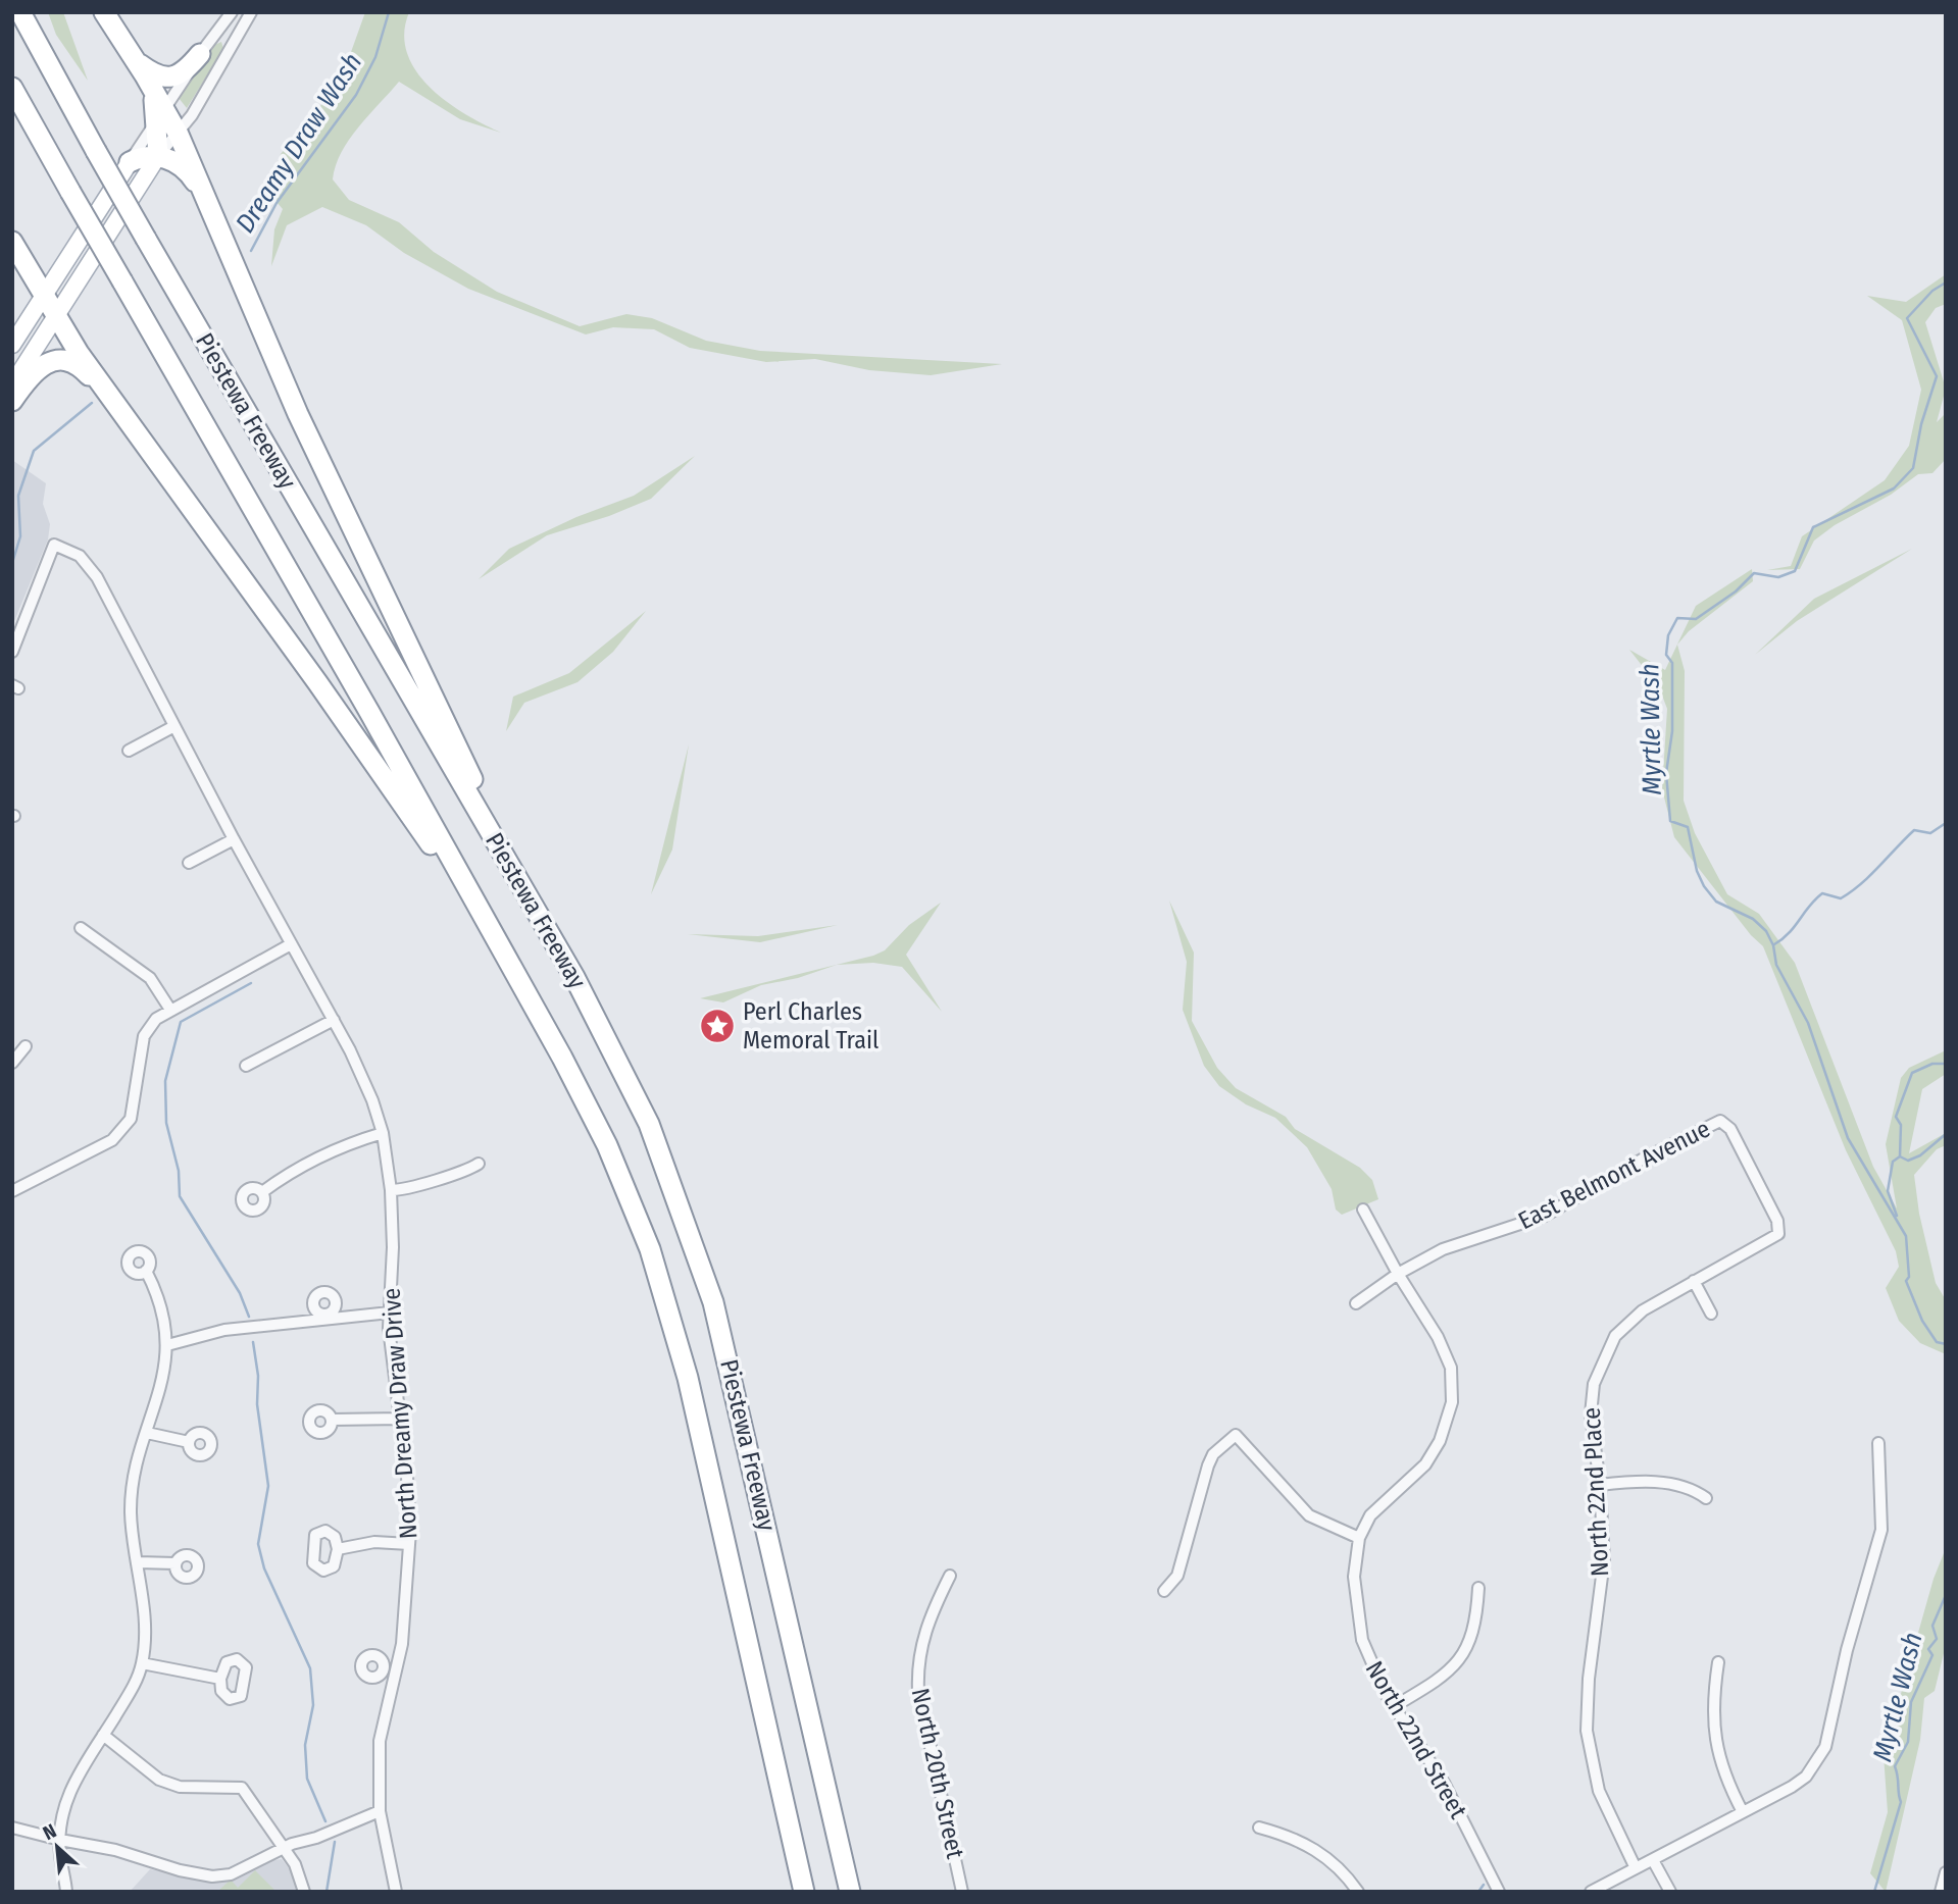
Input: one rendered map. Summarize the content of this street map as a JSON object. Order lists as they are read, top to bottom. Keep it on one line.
{"streets":{"highway":["Piestewa Freeway"],"street":["East Belmont Avenue","North Dreamy Draw Drive","North 22nd Place","North 22nd Street","North 20th Street"]},"crossings":[["East Belmont Avenue","North 22nd Place"],["East Belmont Avenue","North 22nd Street"]],"water":["Dreamy Draw Wash","Myrtle Wash"],"places":{"place":["Perl Charles Memoral Trail"]},"north":"top left"}
